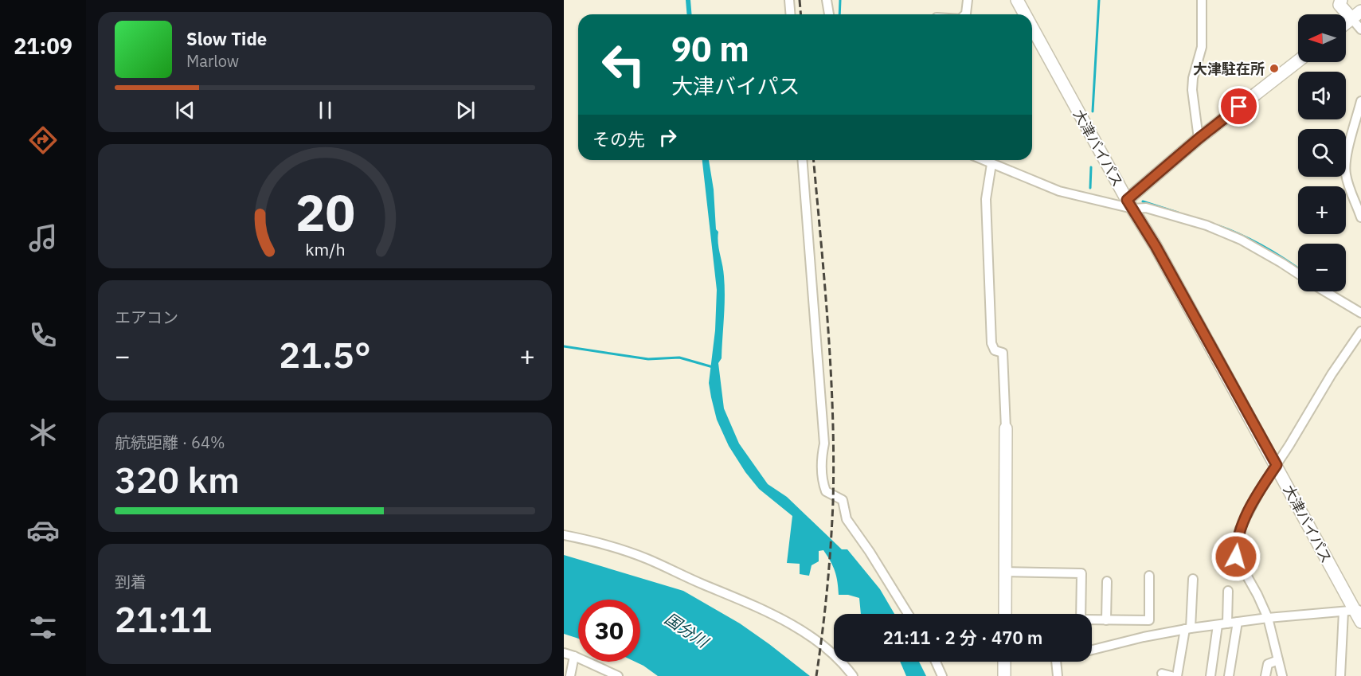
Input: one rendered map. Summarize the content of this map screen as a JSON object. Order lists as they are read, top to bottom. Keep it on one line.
{"streets":{"main road":["大津バイパス"]},"water":["国分川"],"places":["大津駐在所"],"north":"left","page":{"tabs":"21:09","map_buttons":["+","−"],"turn":["90 m","大津バイパス"],"song":["Slow Tide","Marlow"],"then":"その先","tile":["エアコン",["航続距離 · 64%","320 km"],["到着","21:11"]],"heat":["−","21.5°","+"],"limit":"30","trip":"21:11 · 2 分 · 470 m","gauge":["20","km/h"]}}
